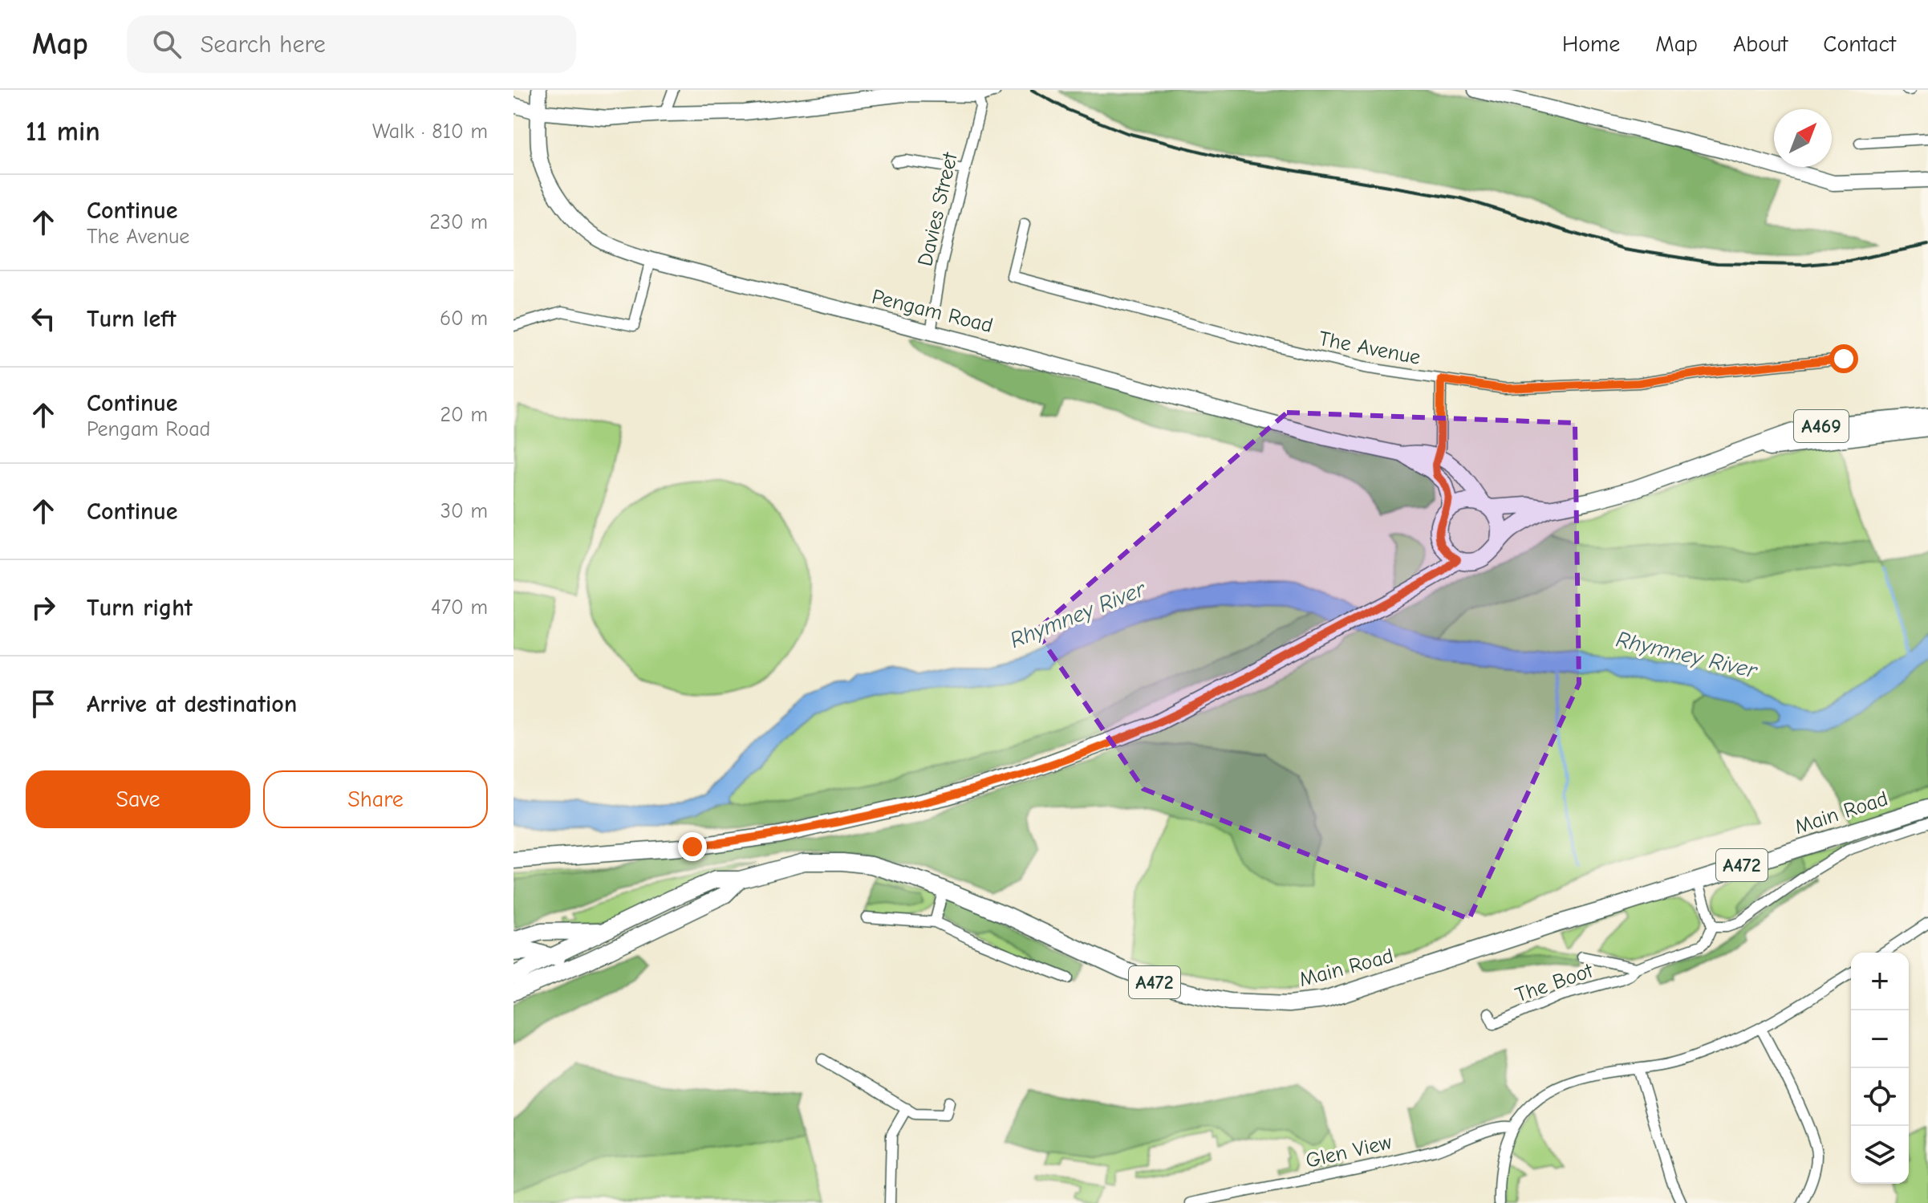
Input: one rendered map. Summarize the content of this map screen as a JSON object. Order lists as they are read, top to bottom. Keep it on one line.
{"streets":{"main road":["A469","Main Road","A472"],"street":["Davies Street","Pengam Road","The Avenue","The Boot","Glen View"]},"crossings":[["Davies Street","Pengam Road"],["Pengam Road","A469"],["Main Road","A472"]],"water":["Rhymney River"],"north":"top right","page":{"header":"Map","search":"Search here","nav":["Home","Map","About","Contact"],"heading":["11 min","Walk · 810 m"],"list":[["Continue","The Avenue","230 m"],["Turn left","60 m"],["Continue","Pengam Road","20 m"],["Continue","30 m"],["Turn right","470 m"],"Arrive at destination"],"buttons":["Save","Share"],"map_buttons":["+","−"]}}
